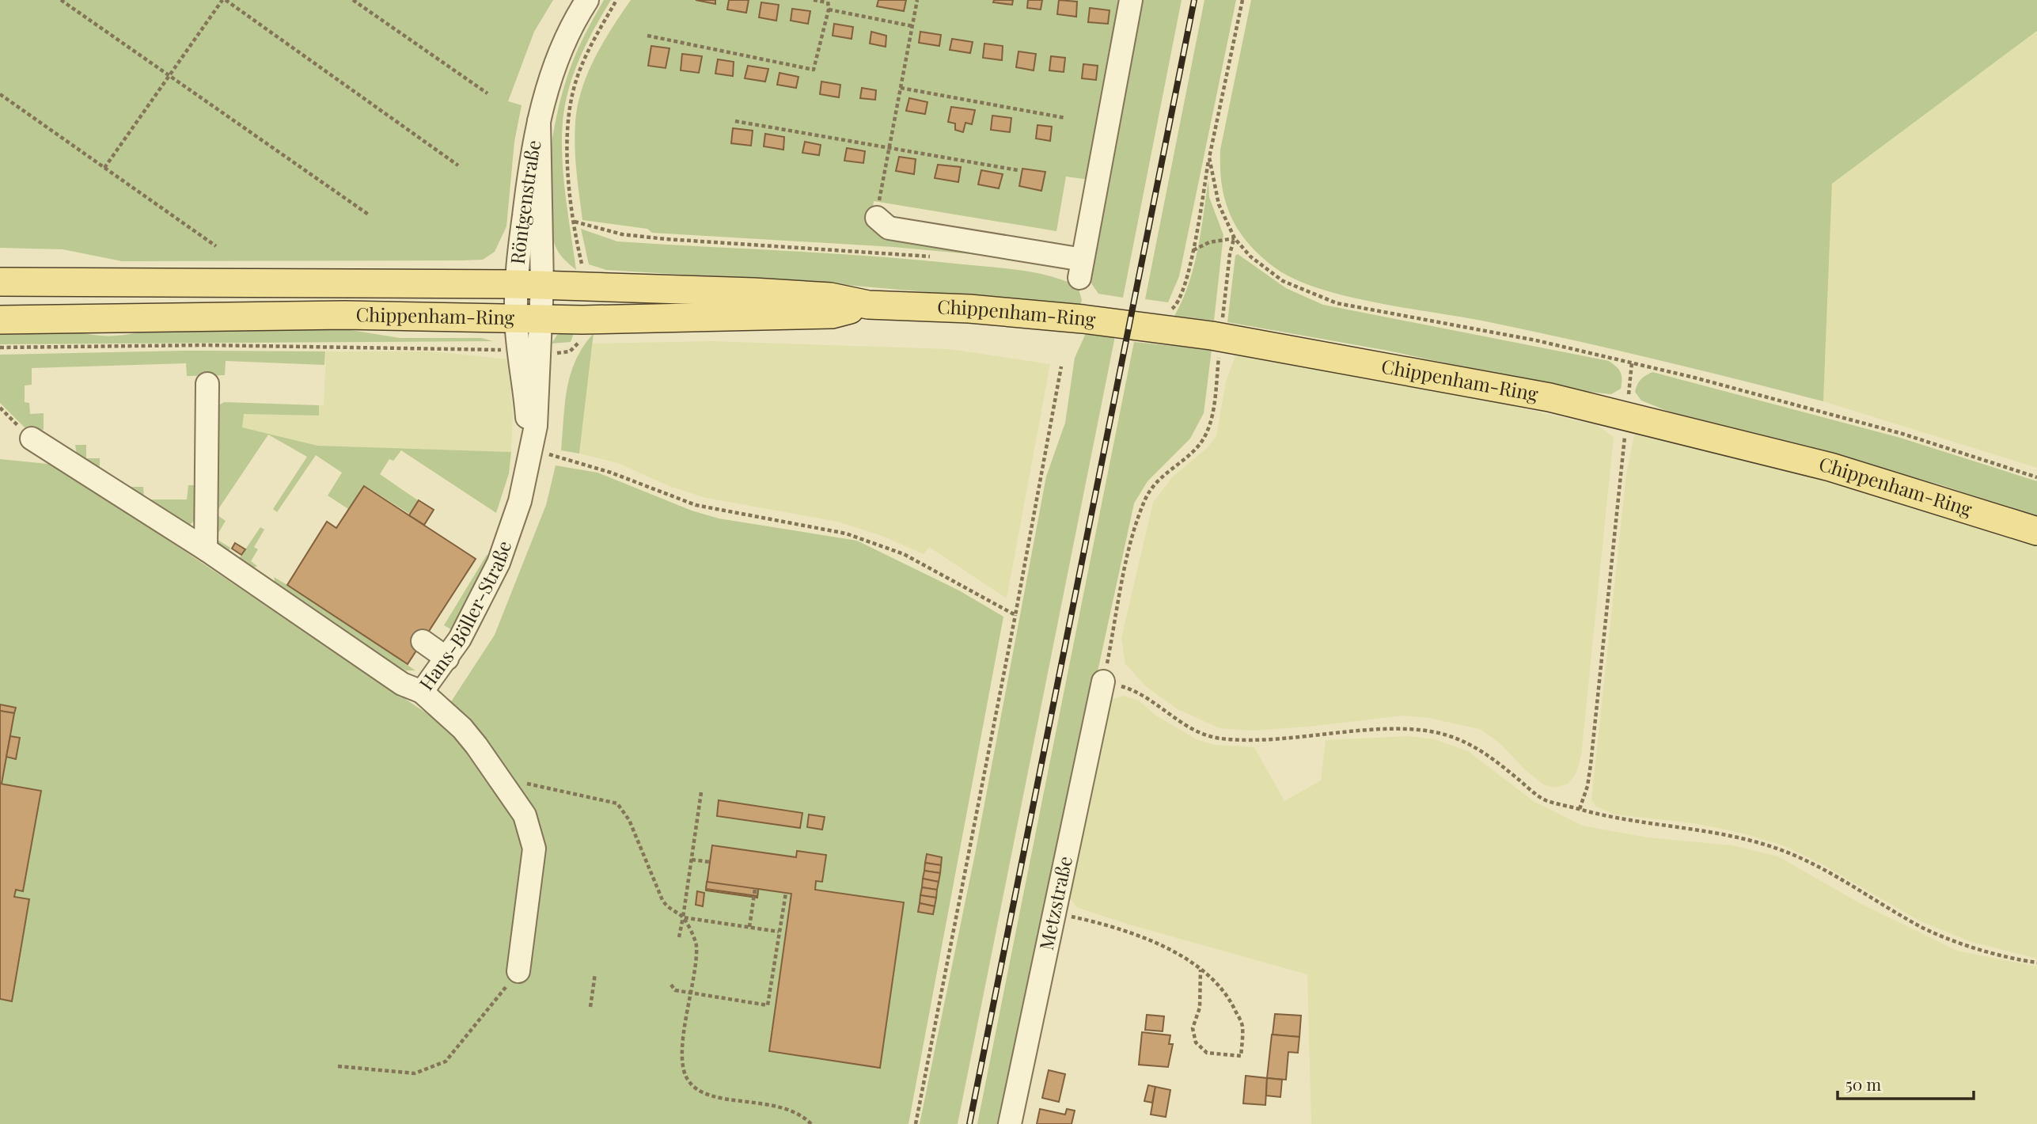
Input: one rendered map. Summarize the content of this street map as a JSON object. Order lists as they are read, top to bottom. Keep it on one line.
{"streets":{"main road":["Chippenham-Ring"],"street":["Röntgenstraße","Hans-Böller-Straße","Metzstraße"]},"crossings":[["Röntgenstraße","Chippenham-Ring"],["Röntgenstraße","Hans-Böller-Straße"],["Chippenham-Ring","Hans-Böller-Straße"]],"scale_bar":"50 m"}
